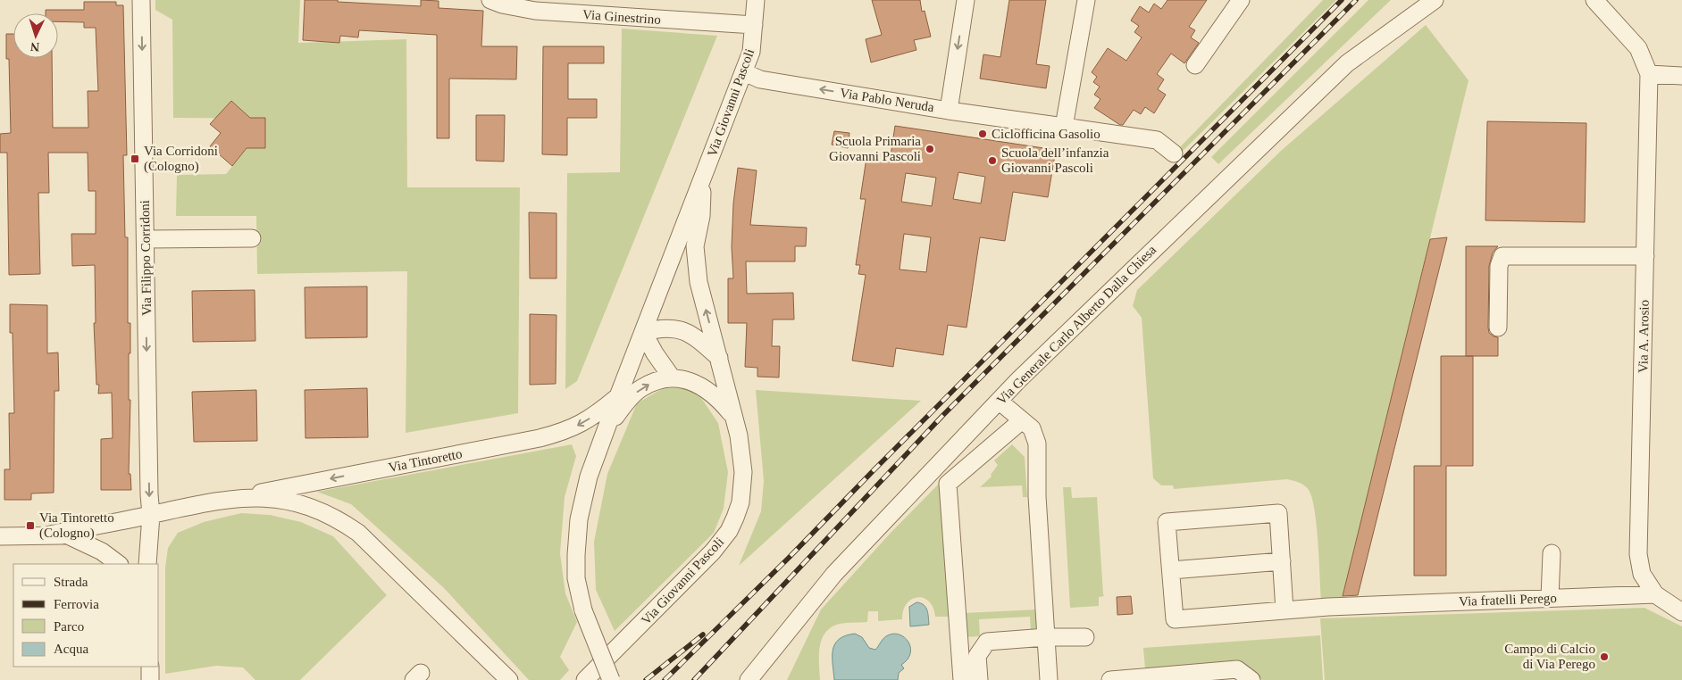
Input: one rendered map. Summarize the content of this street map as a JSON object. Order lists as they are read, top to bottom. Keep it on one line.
{"streets":{"street":["Via Ginestrino","Via Pablo Neruda","Via Giovanni Pascoli","Via Filippo Corridoni","Via Generale Carlo Alberto Dalla Chiesa","Via A. Arosio","Via Tintoretto","Via fratelli Perego"]},"crossings":[["Via Ginestrino","Via Giovanni Pascoli"],["Via Pablo Neruda","Via Giovanni Pascoli"],["Via Giovanni Pascoli","Via Tintoretto"],["Via Filippo Corridoni","Via Tintoretto"],["Via A. Arosio","Via fratelli Perego"]],"one_way":["Via Filippo Corridoni","Via Tintoretto"],"places":{"other":["Ciclofficina Gasolio","Scuola Primaria Giovanni Pascoli","Scuola dell’infanzia Giovanni Pascoli","Campo di Calcio di Via Perego"],"transit":["Via Corridoni (Cologno)","Via Tintoretto (Cologno)"]},"legend":["Strada","Ferrovia","Parco","Acqua"],"north":"bottom"}
